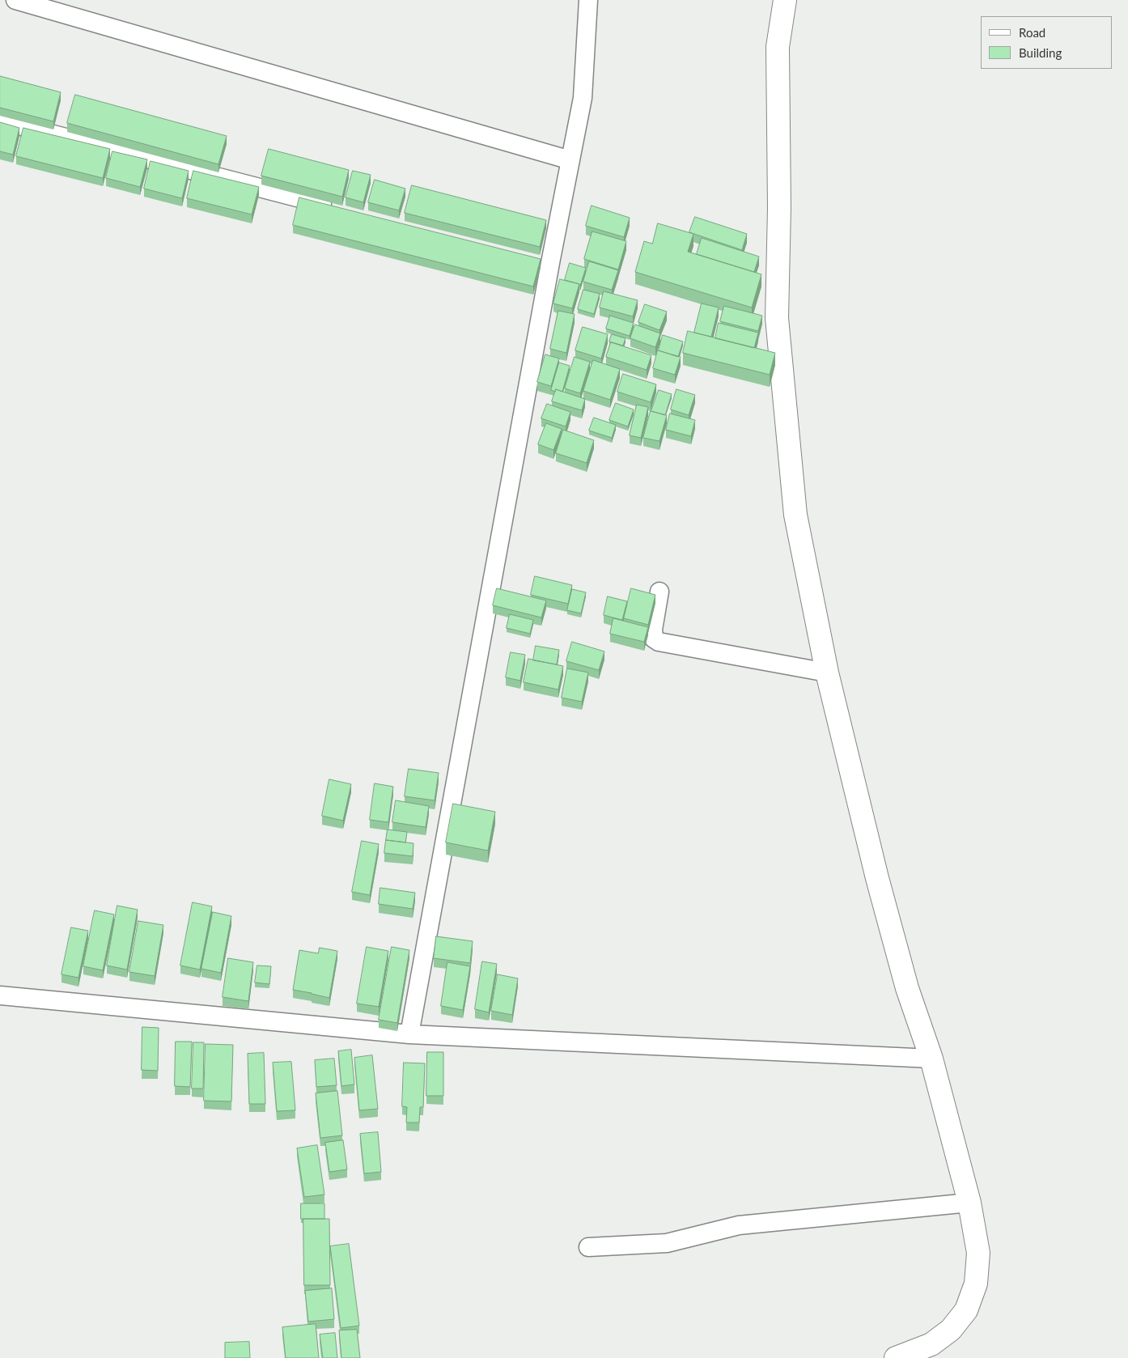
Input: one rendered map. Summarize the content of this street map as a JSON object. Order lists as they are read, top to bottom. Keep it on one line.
{"legend":["Road","Building"]}
